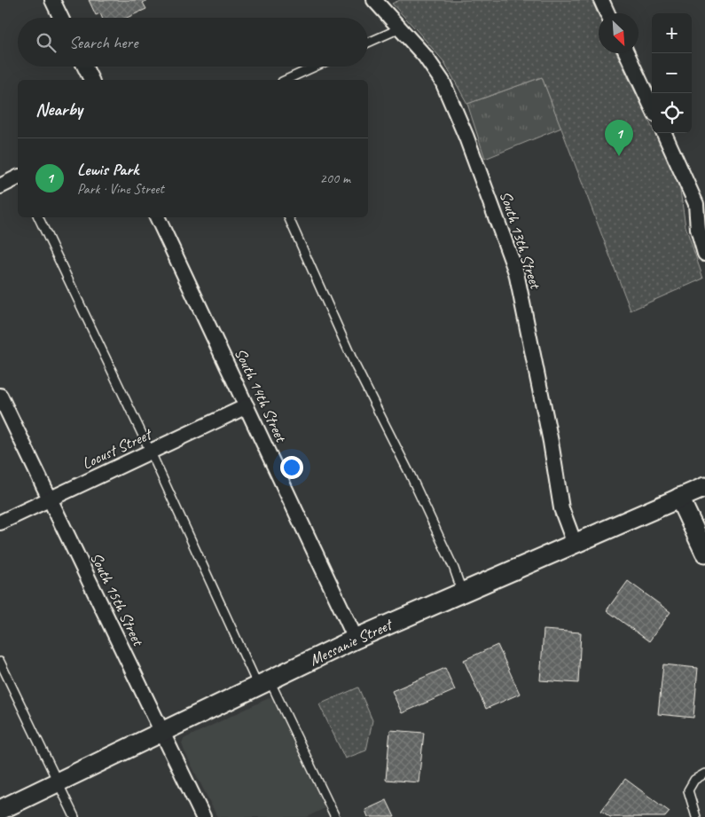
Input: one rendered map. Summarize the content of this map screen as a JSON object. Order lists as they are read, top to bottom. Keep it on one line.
{"streets":{"street":["South 13th Street","South 14th Street","Locust Street","South 15th Street","Messanie Street"]},"crossings":[["South 13th Street","Messanie Street"],["South 14th Street","Locust Street"],["South 14th Street","Messanie Street"],["Locust Street","South 15th Street"],["South 15th Street","Messanie Street"]],"north":"bottom right","page":{"map_buttons":["+","−"],"search":"Search here","heading":"Nearby","pins":"1","list":[{"mark":"1","name":"Lewis Park","note":"Park · Vine Street","value":"200 m"}]}}
